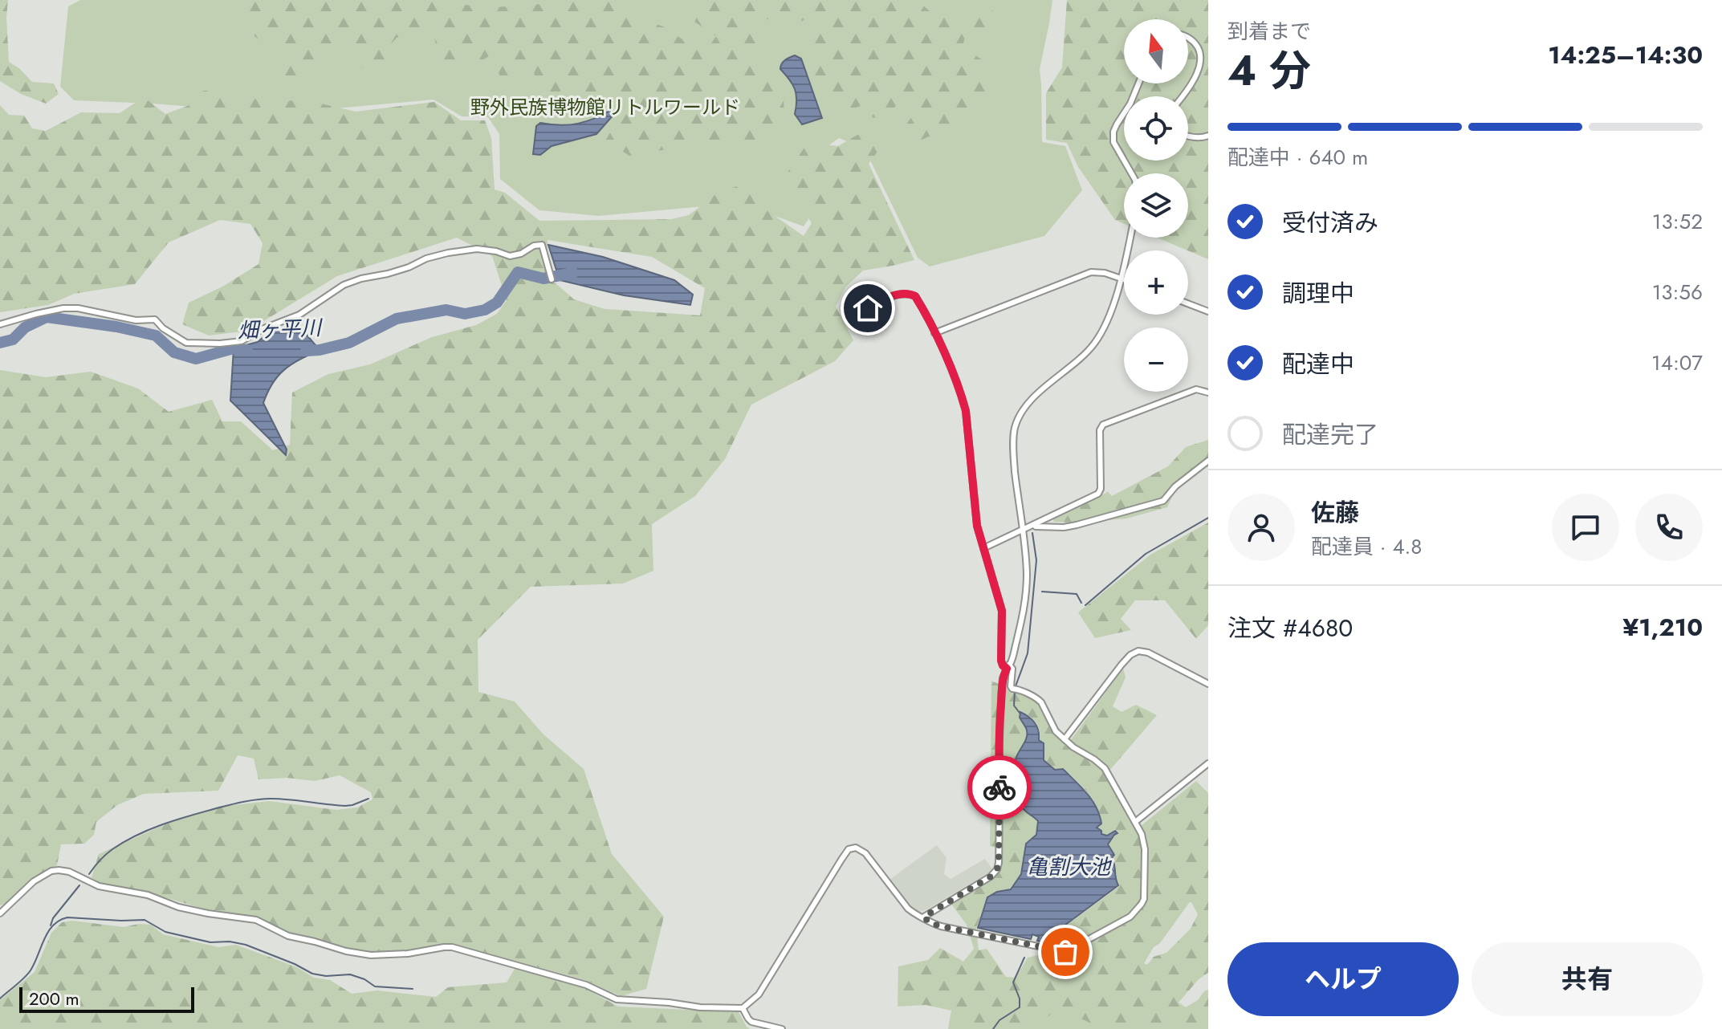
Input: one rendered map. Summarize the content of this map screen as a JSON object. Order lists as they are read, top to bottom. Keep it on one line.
{"water":["畑ヶ平川","亀割大池"],"parks":["野外民族博物館リトルワールド"],"scale_bar":"200 m","north":"top","page":{"heading":["4 分","到着まで","14:25–14:30"],"panel":["佐藤","配達員 · 4.8","注文 #4680","¥1,210"],"map_buttons":["+","−"],"bar":"配達中 · 640 m","list":[["受付済み","13:52"],["調理中","13:56"],["配達中","14:07"],"配達完了"],"buttons":["ヘルプ","共有"],"scale":"200 m"}}
